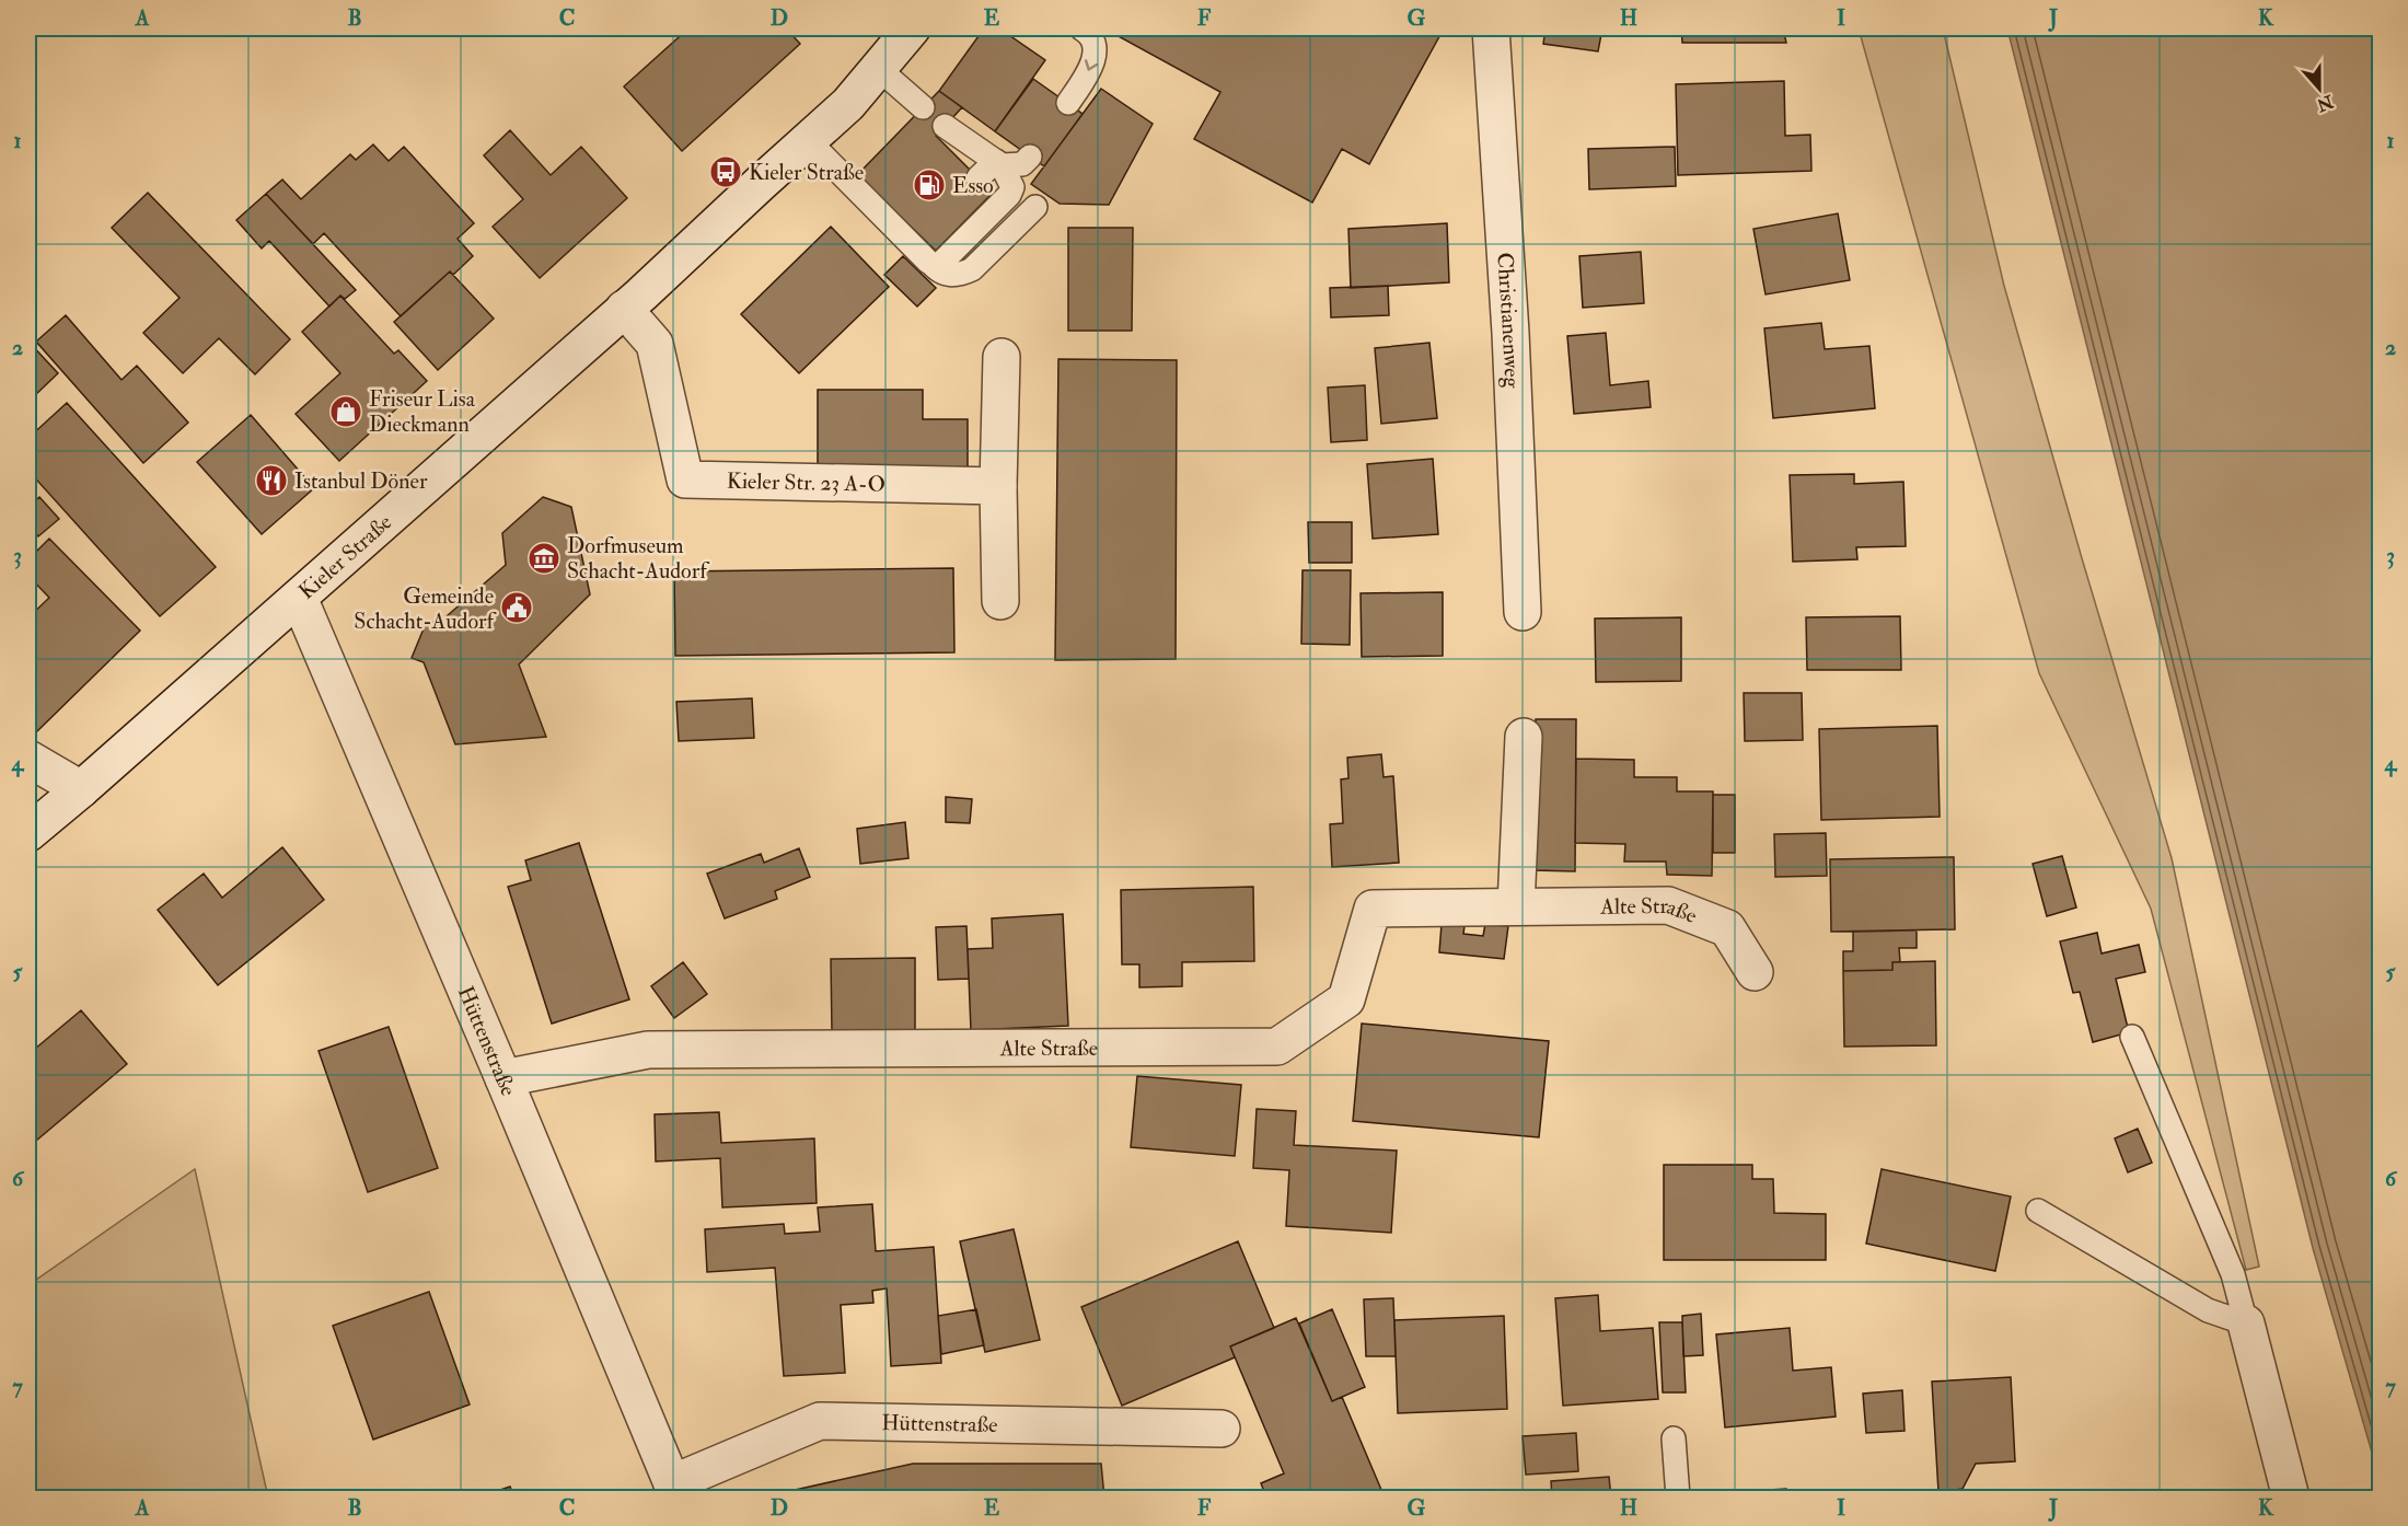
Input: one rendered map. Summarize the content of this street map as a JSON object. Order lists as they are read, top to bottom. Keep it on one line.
{"streets":{"street":["Christianenweg","Kieler Str. 23 A-O","Kieler Straße","Alte Straße","Hüttenstraße"]},"crossings":[["Kieler Str. 23 A-O","Kieler Straße"],["Kieler Straße","Hüttenstraße"],["Alte Straße","Hüttenstraße"]],"places":{"bus stop":["Kieler Straße"],"fuel station":["Esso"],"shop":["Friseur Lisa Dieckmann"],"restaurant":["Istanbul Döner"],"museum":["Dorfmuseum Schacht-Audorf"],"public building":["Gemeinde Schacht-Audorf"]},"north":"bottom","grid":{"columns":["A","B","C","D","E","F","G","H","I","J","K"],"rows":["1","2","3","4","5","6","7"]}}
